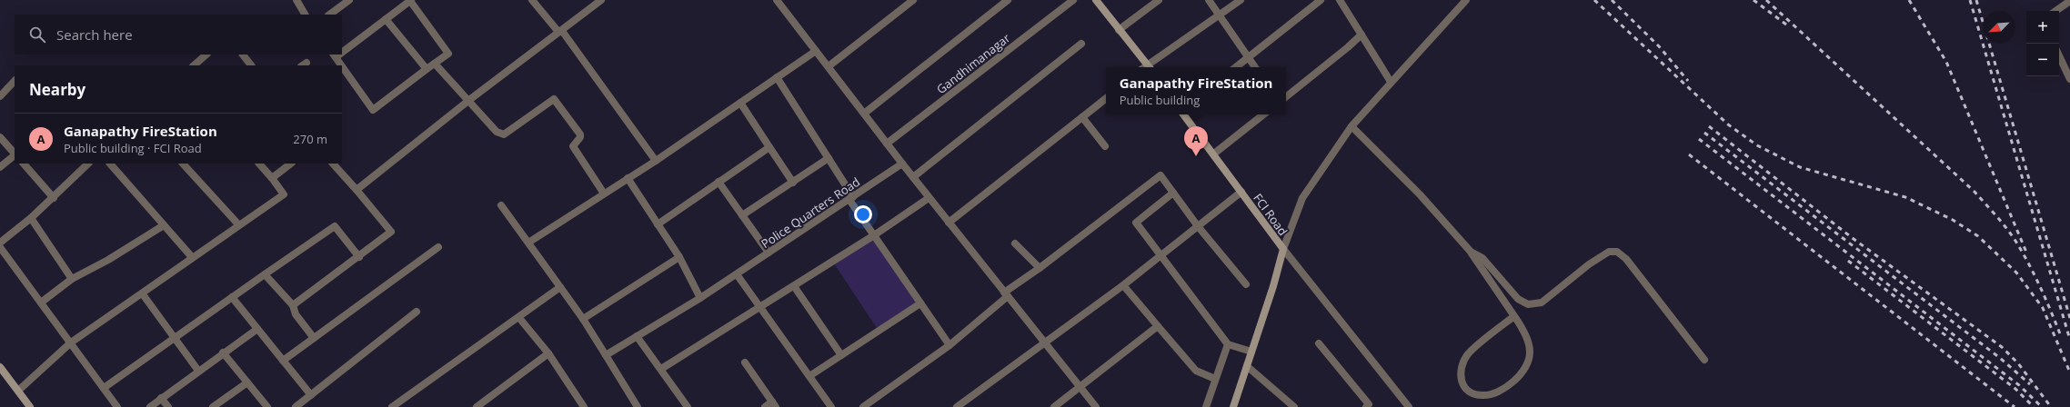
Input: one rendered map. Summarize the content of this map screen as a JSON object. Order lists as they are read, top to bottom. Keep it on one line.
{"streets":{"street":["Gandhimanagar","Police Quarters Road","FCI Road"]},"north":"bottom left","page":{"map_buttons":["+","−"],"search":"Search here","heading":"Nearby","popup":["Ganapathy FireStation","Public building"],"list":[{"mark":"A","name":"Ganapathy FireStation","note":"Public building · FCI Road","value":"270 m"}],"pins":"A"}}
